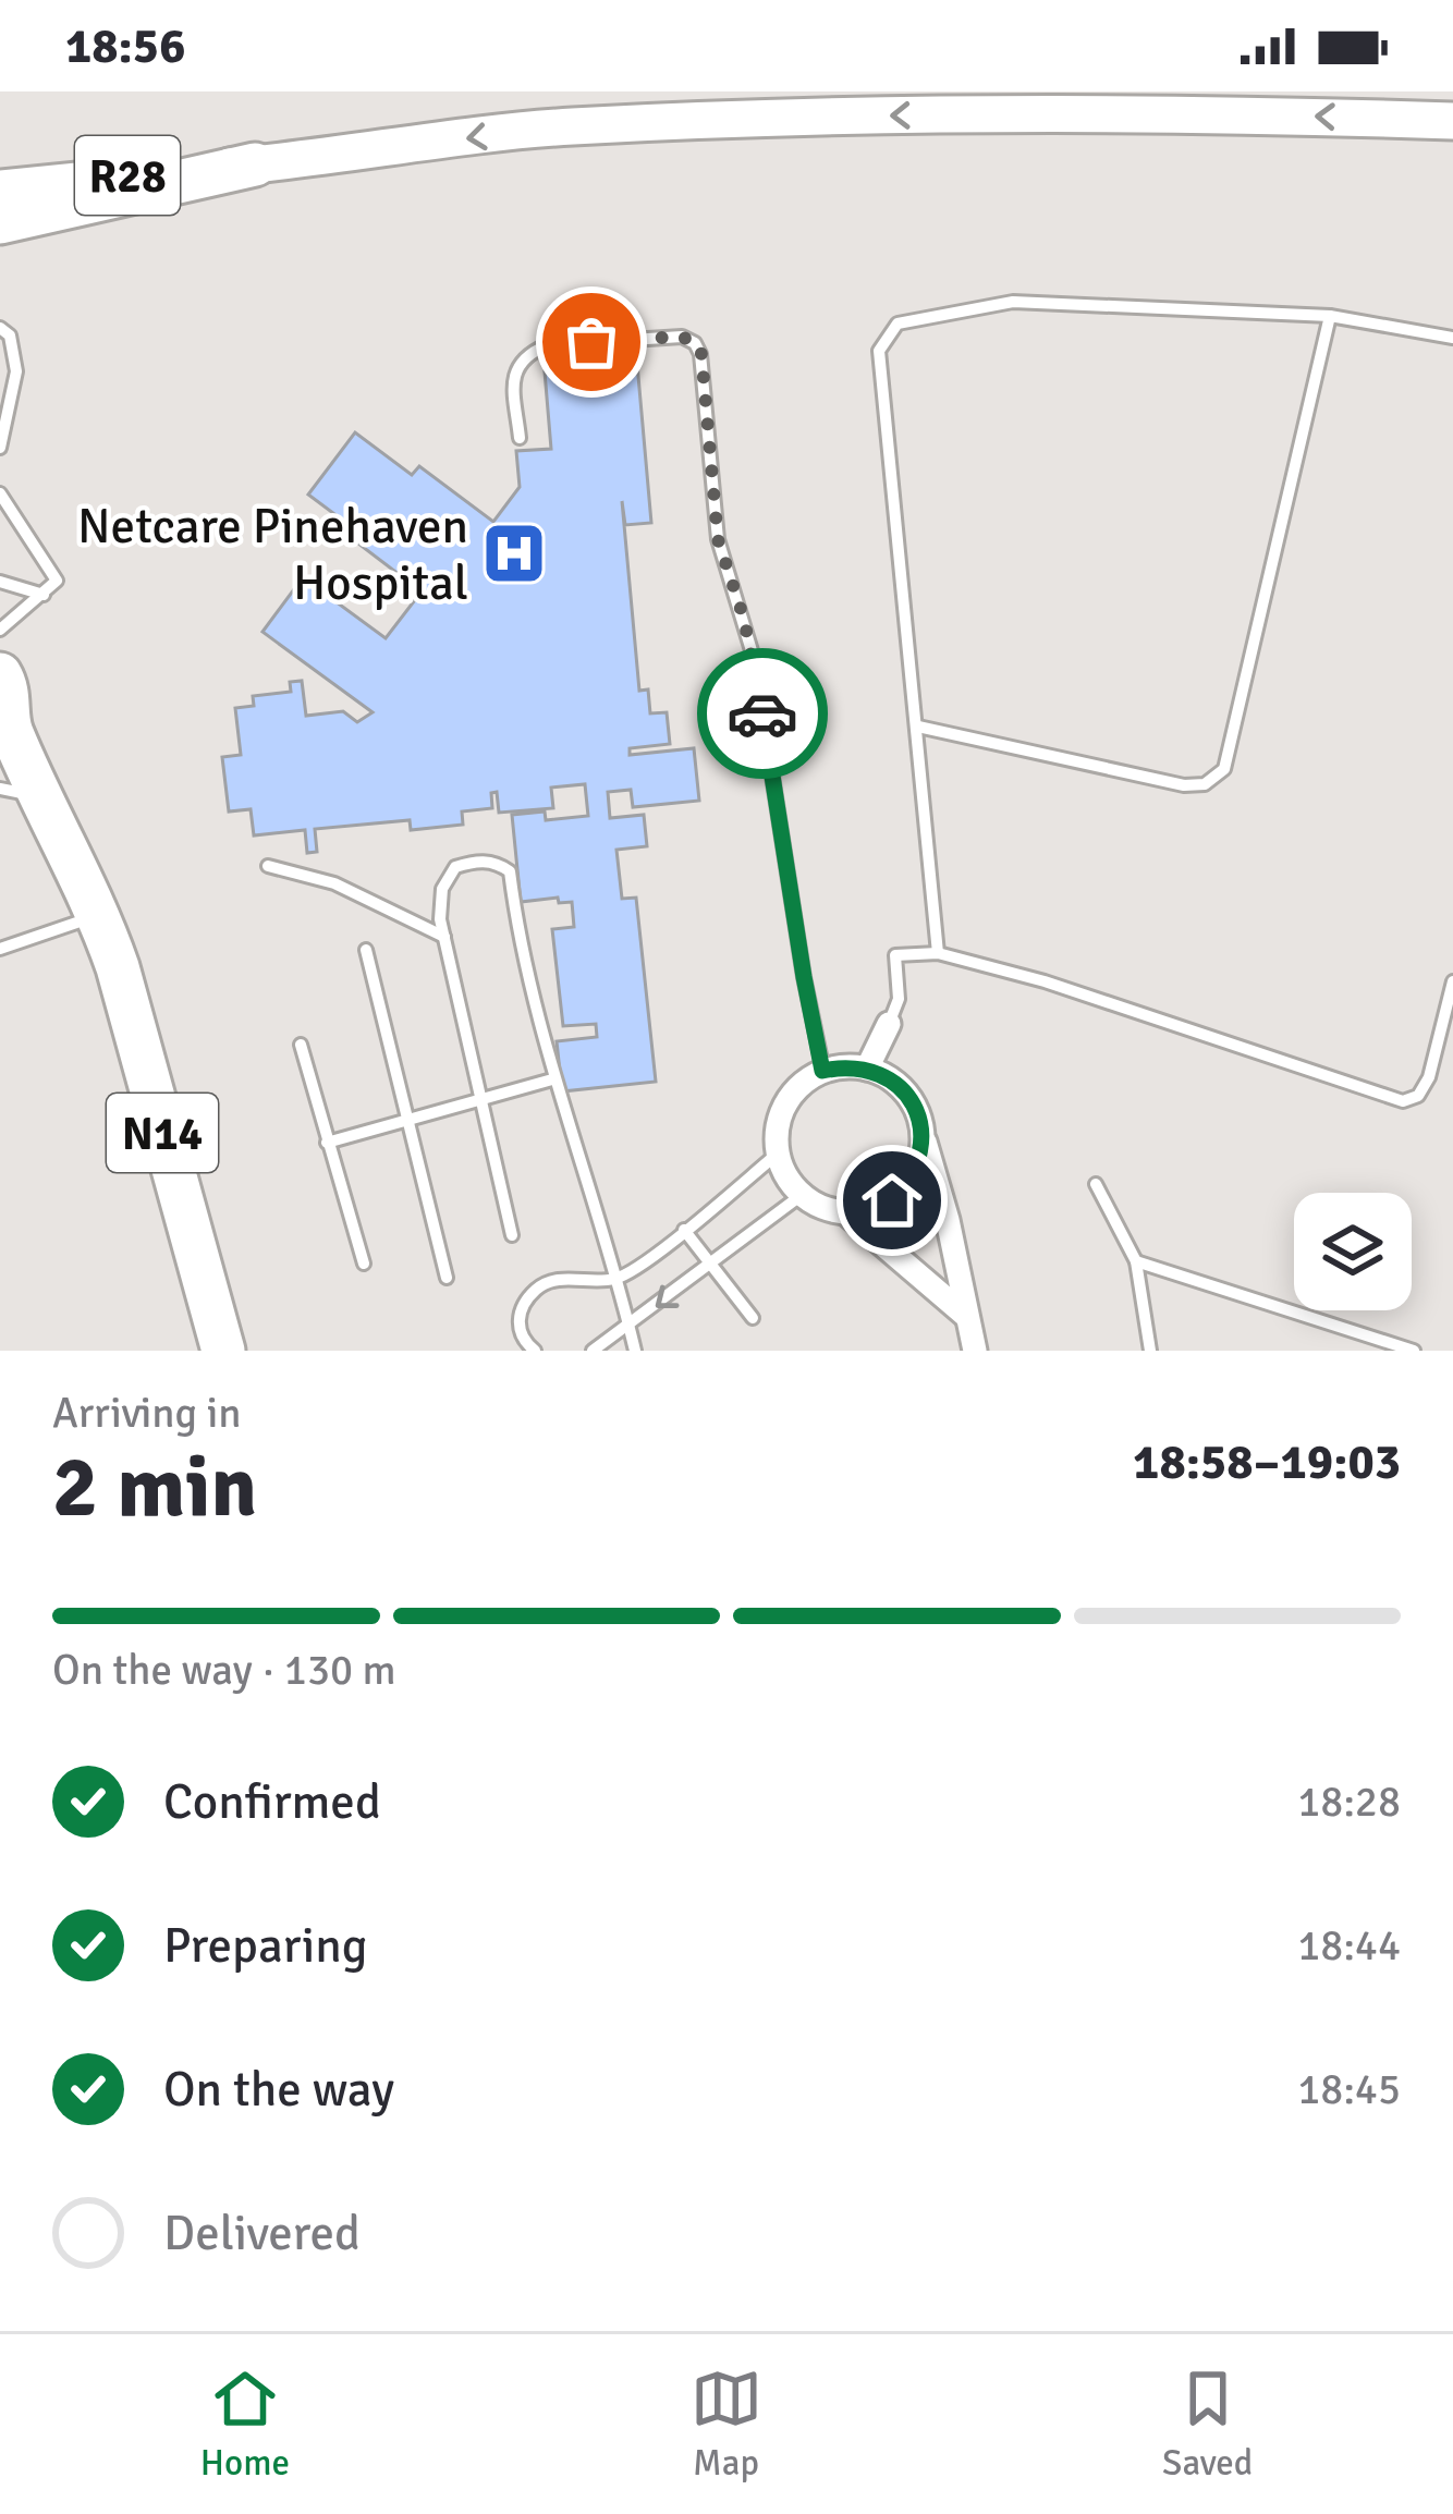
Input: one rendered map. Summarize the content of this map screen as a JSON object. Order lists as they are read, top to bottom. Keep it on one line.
{"streets":{"highway":["N14"],"main road":["R28"]},"places":{"hospital":["Netcare Pinehaven Hospital"]},"page":{"status":"18:56","heading":["2 min","Arriving in","18:58–19:03"],"bar":"On the way · 130 m","list":[["Confirmed","18:28"],["Preparing","18:44"],["On the way","18:45"],"Delivered"],"tabs":["Home","Map","Saved"]}}
